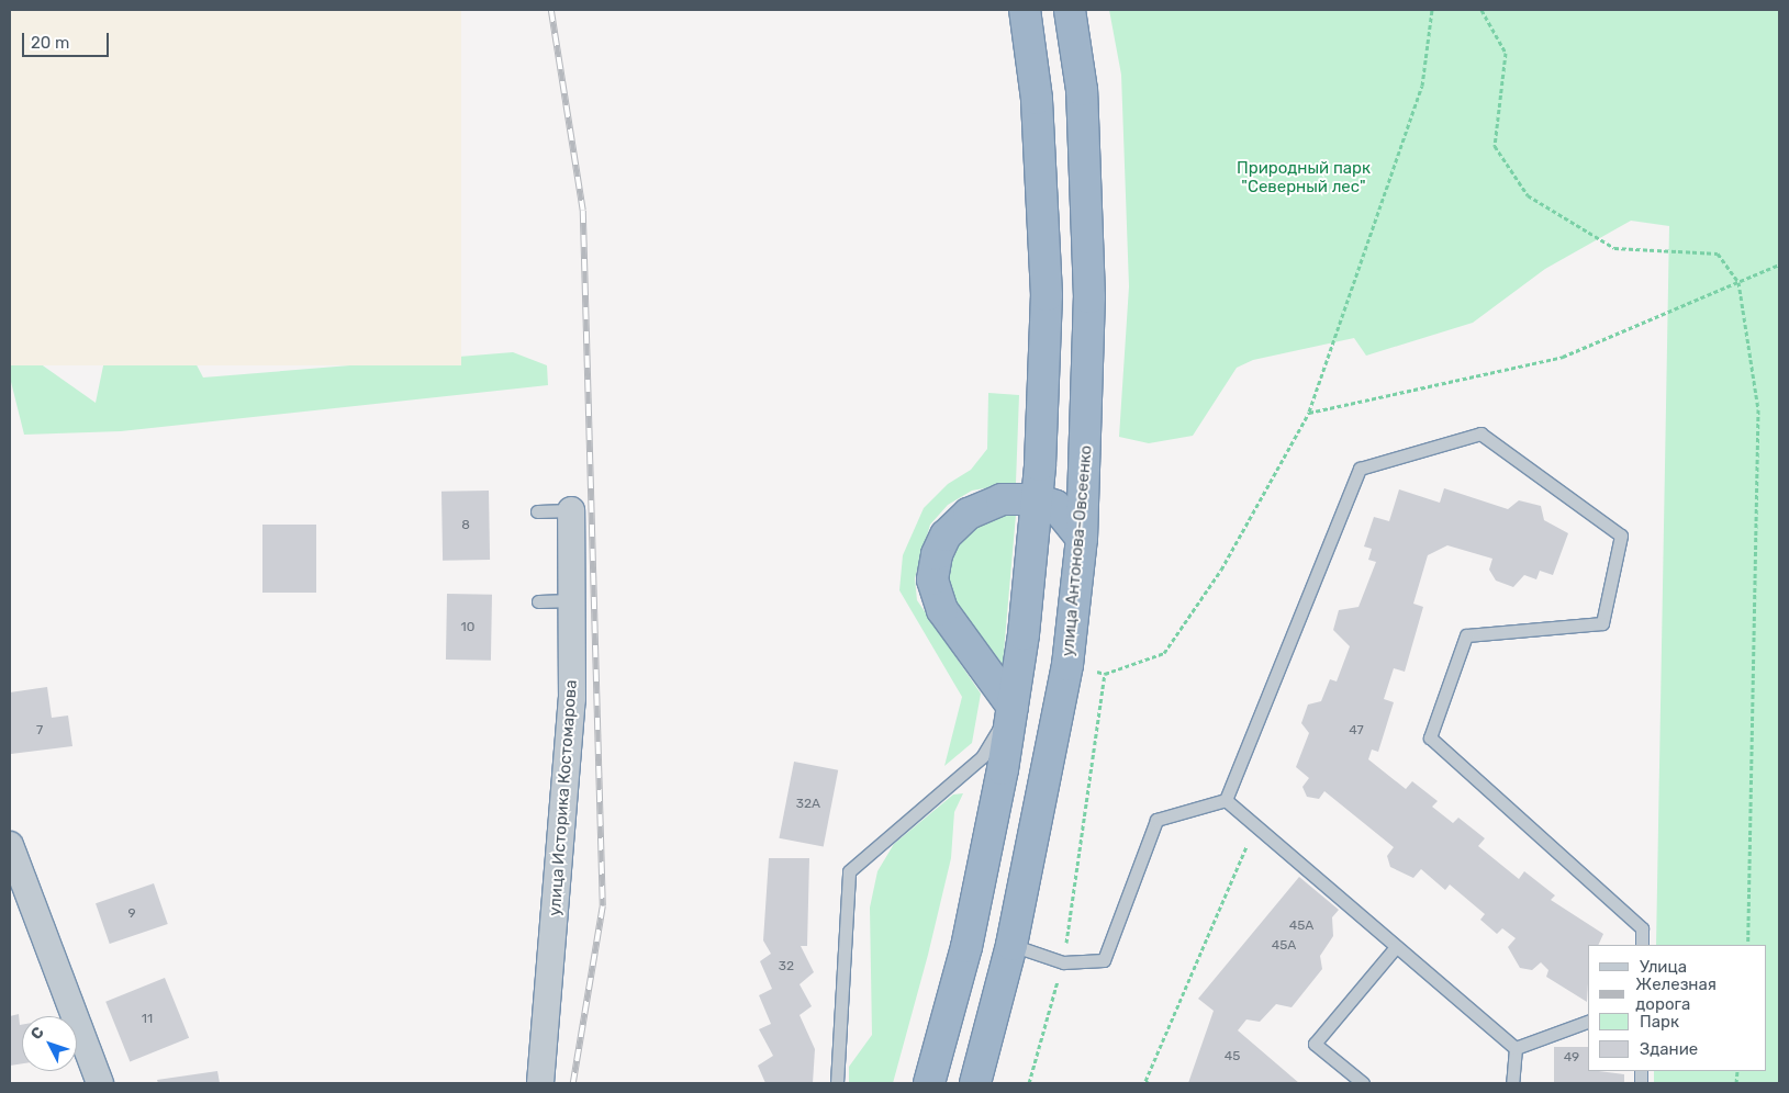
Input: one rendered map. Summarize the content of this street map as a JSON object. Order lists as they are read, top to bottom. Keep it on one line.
{"streets":{"highway":["улица Антонова-Овсеенко"],"street":["улица Историка Костомарова"]},"parks":["Природный парк \"Северный лес\""],"house_numbers":["8","10","7","47","32А","9","45А","45А","32","11","45","49"],"legend":["Улица","Железная дорога","Парк","Здание"],"scale_bar":"20 m","north":"top left"}
